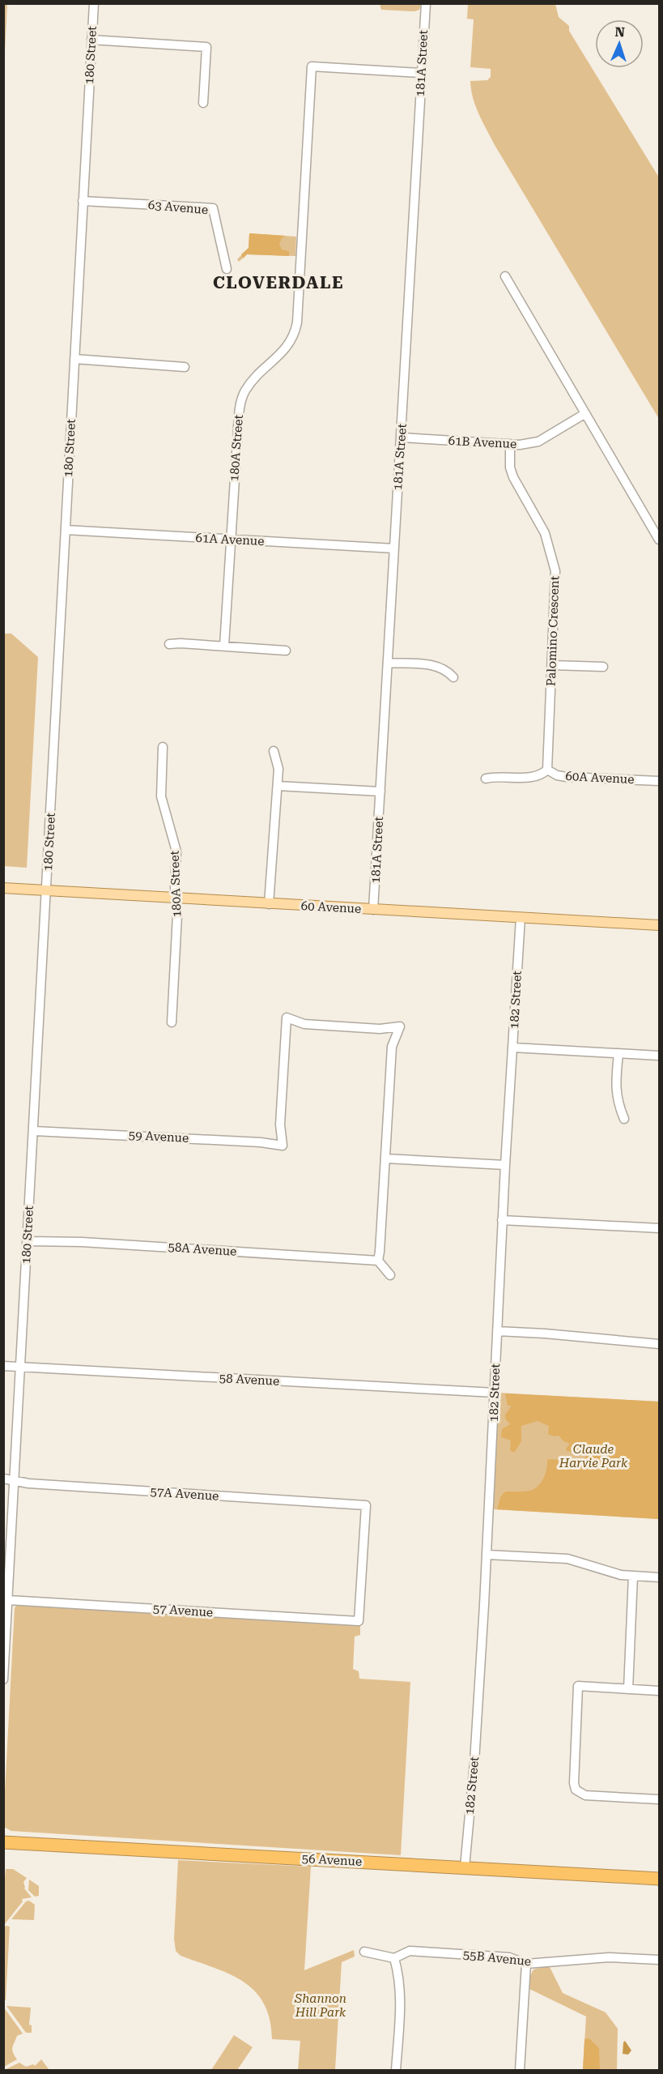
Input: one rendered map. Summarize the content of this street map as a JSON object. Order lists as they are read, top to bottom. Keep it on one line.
{"streets":{"highway":["56 Avenue"],"main road":["60 Avenue"],"street":["180 Street","181A Street","63 Avenue","61B Avenue","180A Street","61A Avenue","Palomino Crescent","60A Avenue","182 Street","59 Avenue","58A Avenue","58 Avenue","57A Avenue","57 Avenue","55B Avenue"]},"crossings":[["180 Street","63 Avenue"],["180 Street","61A Avenue"],["180 Street","60 Avenue"],["180 Street","59 Avenue"],["180 Street","58A Avenue"],["180 Street","58 Avenue"],["180 Street","57A Avenue"],["180 Street","57 Avenue"],["181A Street","61B Avenue"],["181A Street","180A Street"],["181A Street","61A Avenue"],["181A Street","60 Avenue"],["61B Avenue","Palomino Crescent"],["180A Street","61A Avenue"],["180A Street","60 Avenue"],["Palomino Crescent","60A Avenue"],["60 Avenue","182 Street"],["182 Street","58 Avenue"],["182 Street","56 Avenue"],["57A Avenue","57 Avenue"]],"districts":["CLOVERDALE"],"parks":["Claude Harvie Park","Shannon Hill Park"],"north":"top"}
